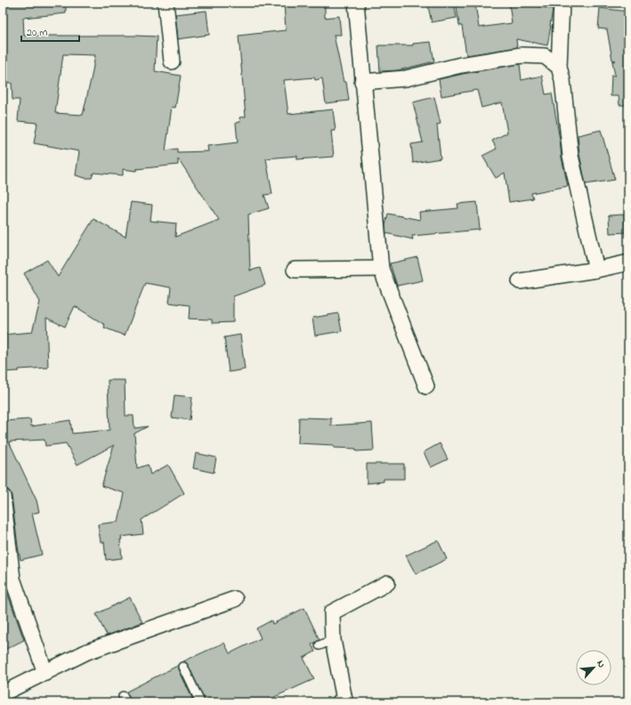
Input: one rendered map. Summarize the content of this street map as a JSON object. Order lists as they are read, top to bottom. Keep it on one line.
{"scale_bar":"20 m","north":"top right"}
